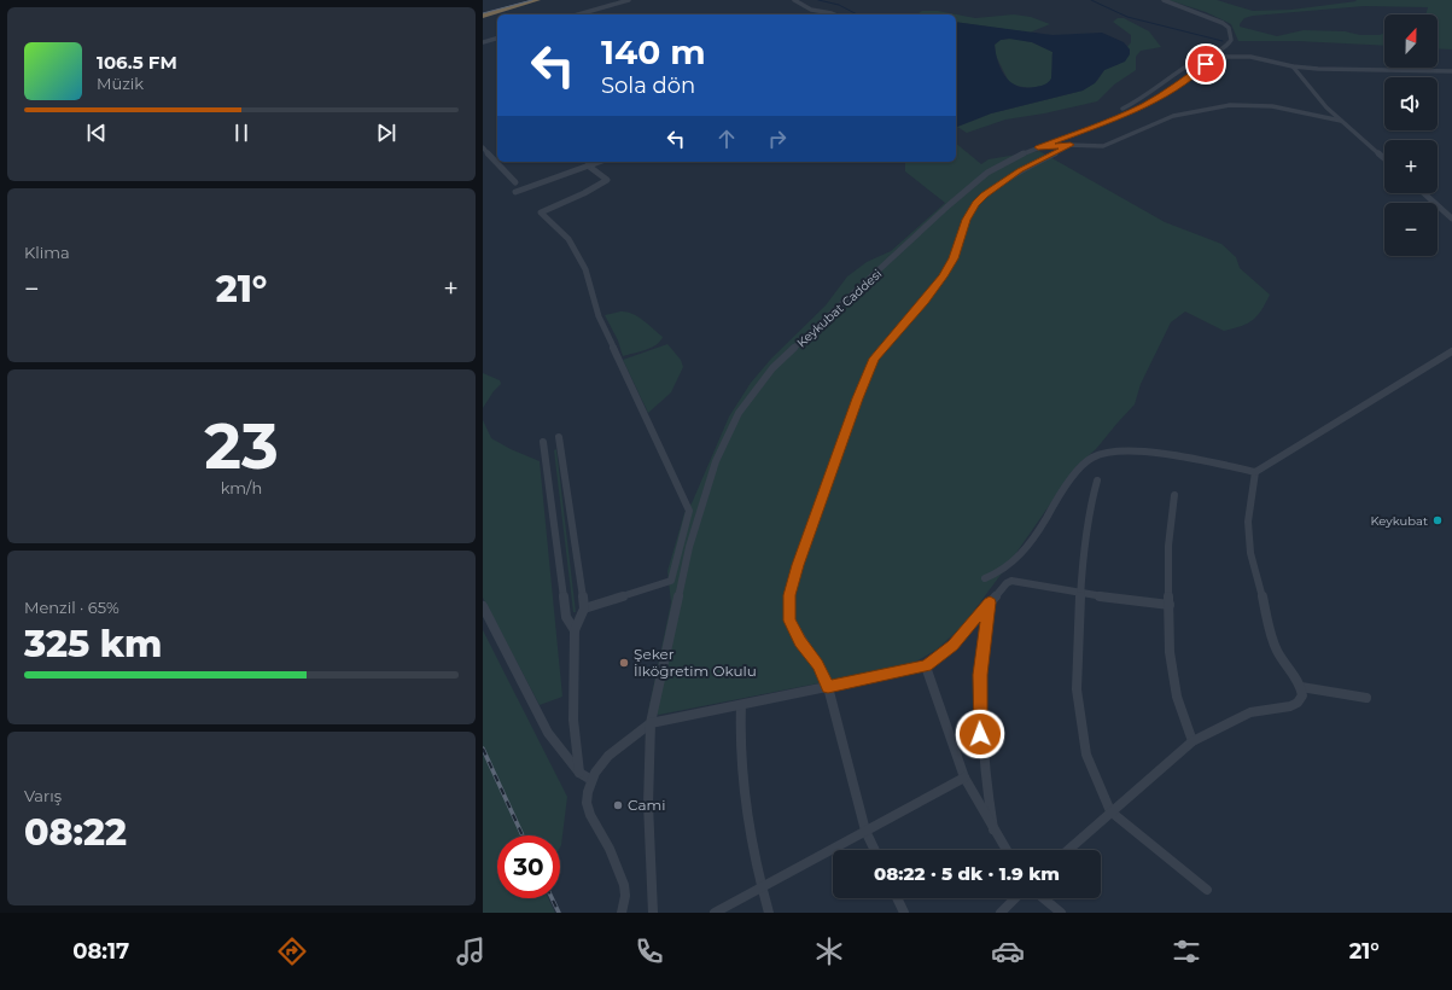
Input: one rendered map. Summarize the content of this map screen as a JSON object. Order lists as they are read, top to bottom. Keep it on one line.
{"streets":{"street":["Keykubat Caddesi"]},"places":["Keykubat","Şeker İlköğretim Okulu","Cami"],"north":"top","page":{"map_buttons":["+","−"],"turn":["140 m","Sola dön"],"song":["106.5 FM","Müzik"],"tile":["Klima",["23","km/h"],["Menzil · 65%","325 km"],["Varış","08:22"]],"heat":["−","21°","+"],"limit":"30","trip":"08:22 · 5 dk · 1.9 km","tabs":["08:17","21°"]}}
